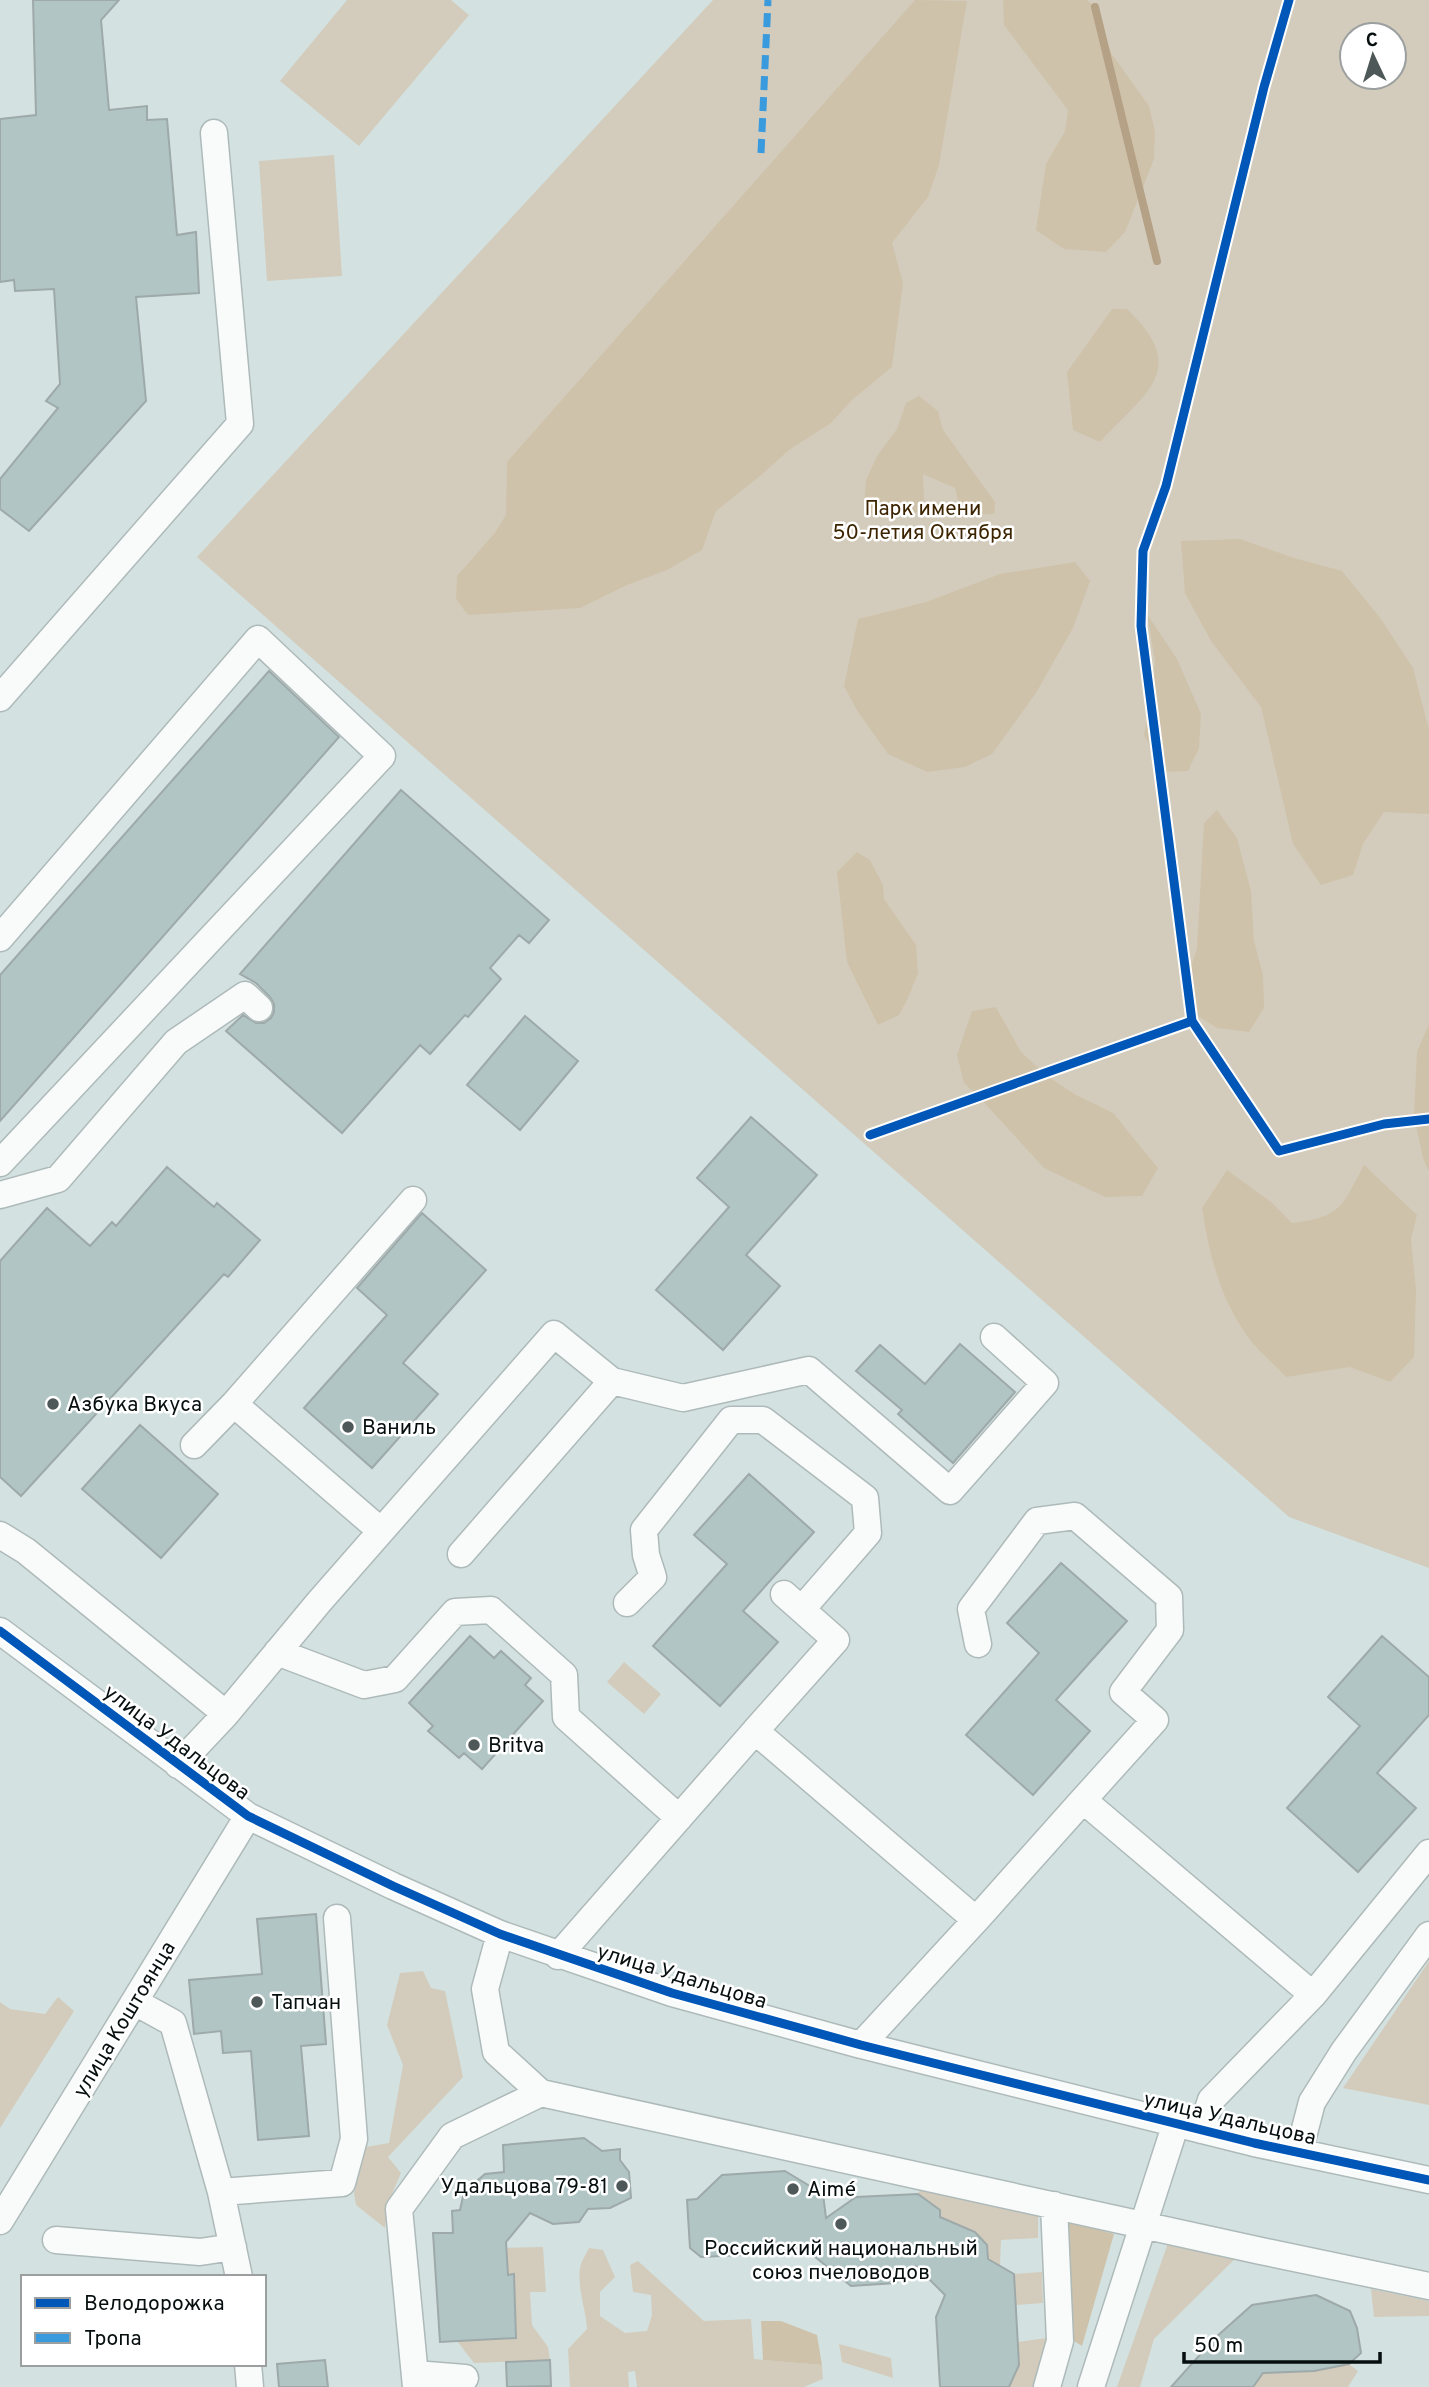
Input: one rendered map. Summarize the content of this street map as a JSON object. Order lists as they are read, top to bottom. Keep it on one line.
{"streets":{"street":["улица Удальцова","улица Коштоянца"]},"crossings":[["улица Удальцова","улица Коштоянца"]],"parks":["Парк имени 50-летия Октября"],"places":["Азбука Вкуса","Ваниль","Britva","Тапчан","Удальцова 79-81","Aimé","Российский национальный союз пчеловодов"],"legend":["Велодорожка","Тропа"],"scale_bar":"50 m","north":"top"}
